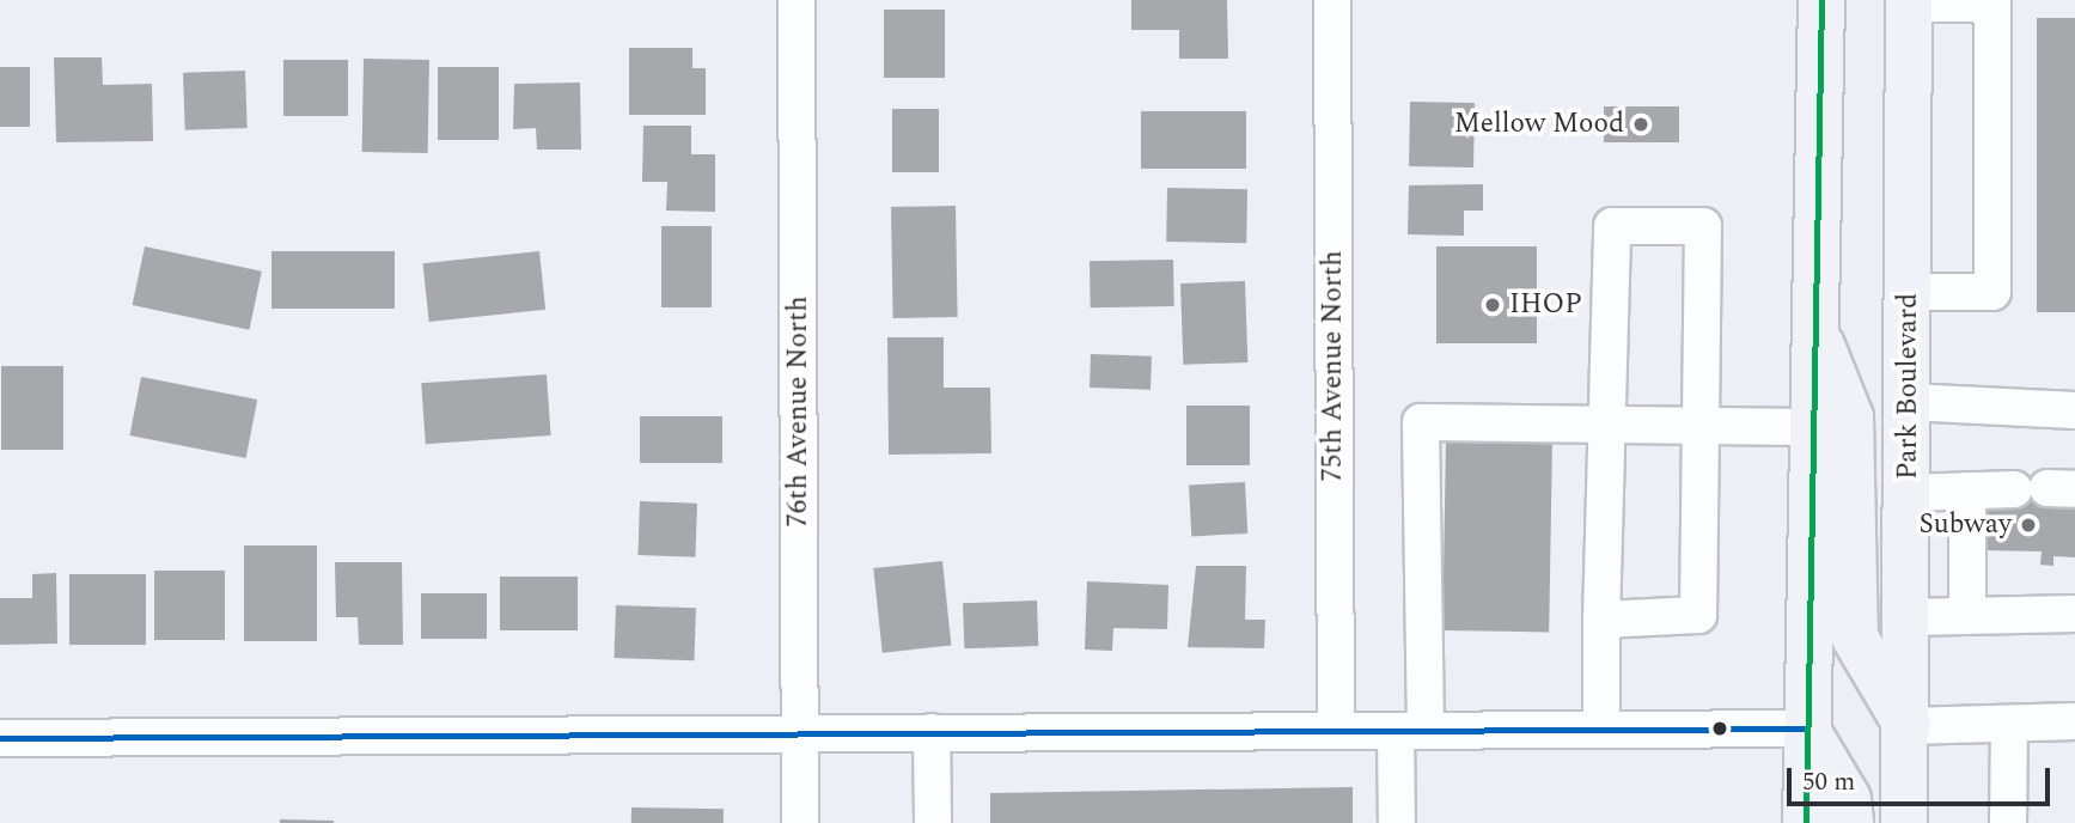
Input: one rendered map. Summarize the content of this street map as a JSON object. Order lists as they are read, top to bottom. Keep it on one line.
{"streets":{"main road":["Park Boulevard"],"street":["75th Avenue North","76th Avenue North"]},"places":["Mellow Mood","IHOP","Subway"],"scale_bar":"50 m"}
